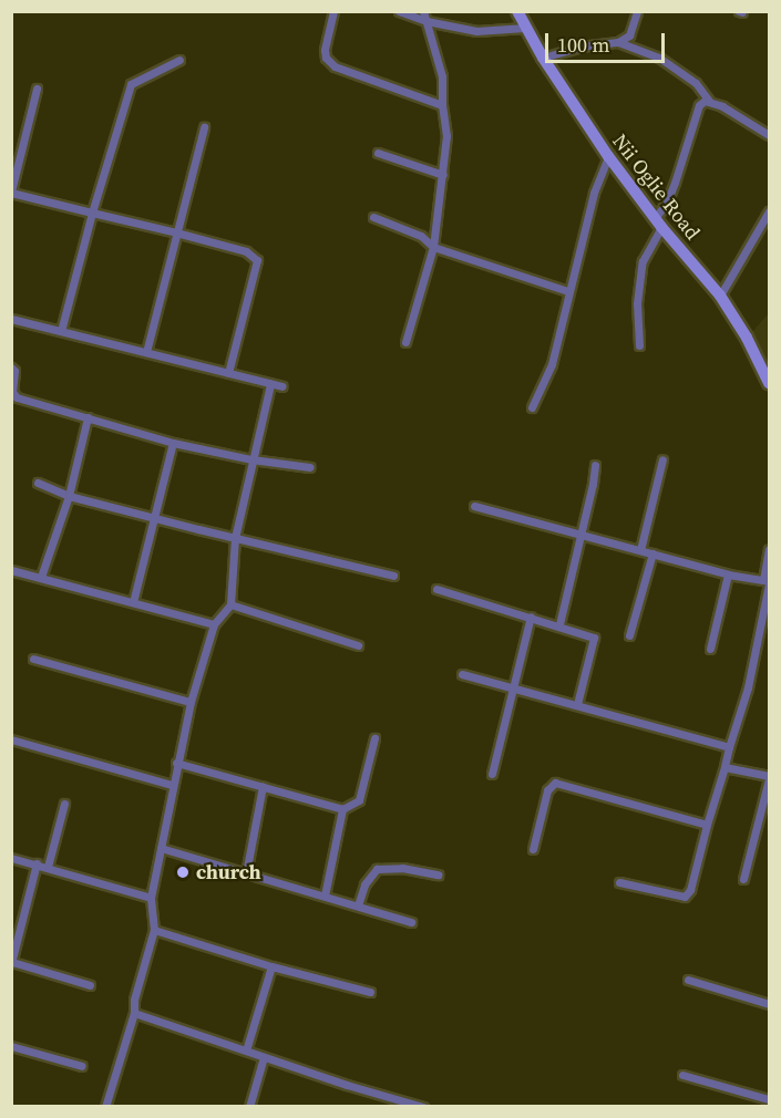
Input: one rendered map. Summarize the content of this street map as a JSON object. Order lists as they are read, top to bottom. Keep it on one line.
{"streets":{"street":["Nii Oglie Road"]},"places":["church"],"scale_bar":"100 m"}
